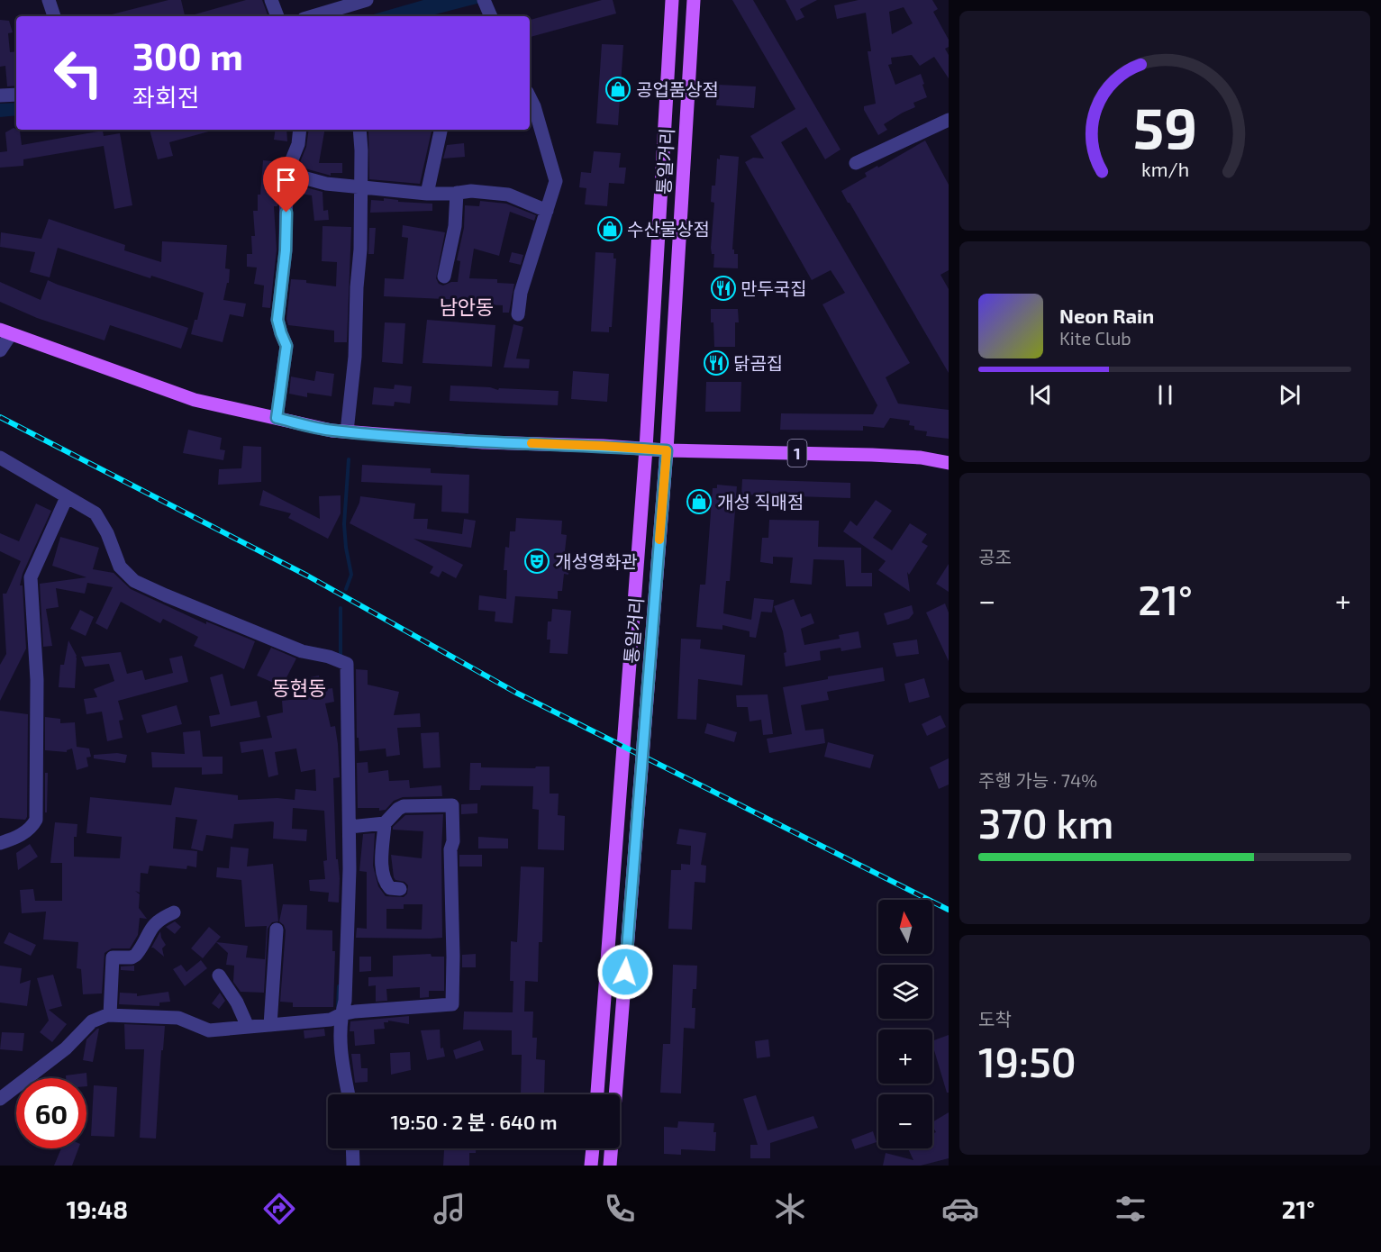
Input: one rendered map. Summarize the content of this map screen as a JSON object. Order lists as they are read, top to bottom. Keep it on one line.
{"streets":{"main road":["통일거리","1"]},"crossings":[["통일거리","1"]],"districts":["남안동","동현동"],"places":{"shop":["공업품상점","수산물상점","개성 직매점"],"restaurant":["만두국집","닭곰집"],"theatre":["개성영화관"]},"north":"top","page":{"turn":["300 m","좌회전"],"song":["Neon Rain","Kite Club"],"tile":["공조",["주행 가능 · 74%","370 km"],["도착","19:50"]],"heat":["−","21°","+"],"map_buttons":["+","−"],"limit":"60","trip":"19:50 · 2 분 · 640 m","tabs":["19:48","21°"],"gauge":["59","km/h"]}}
